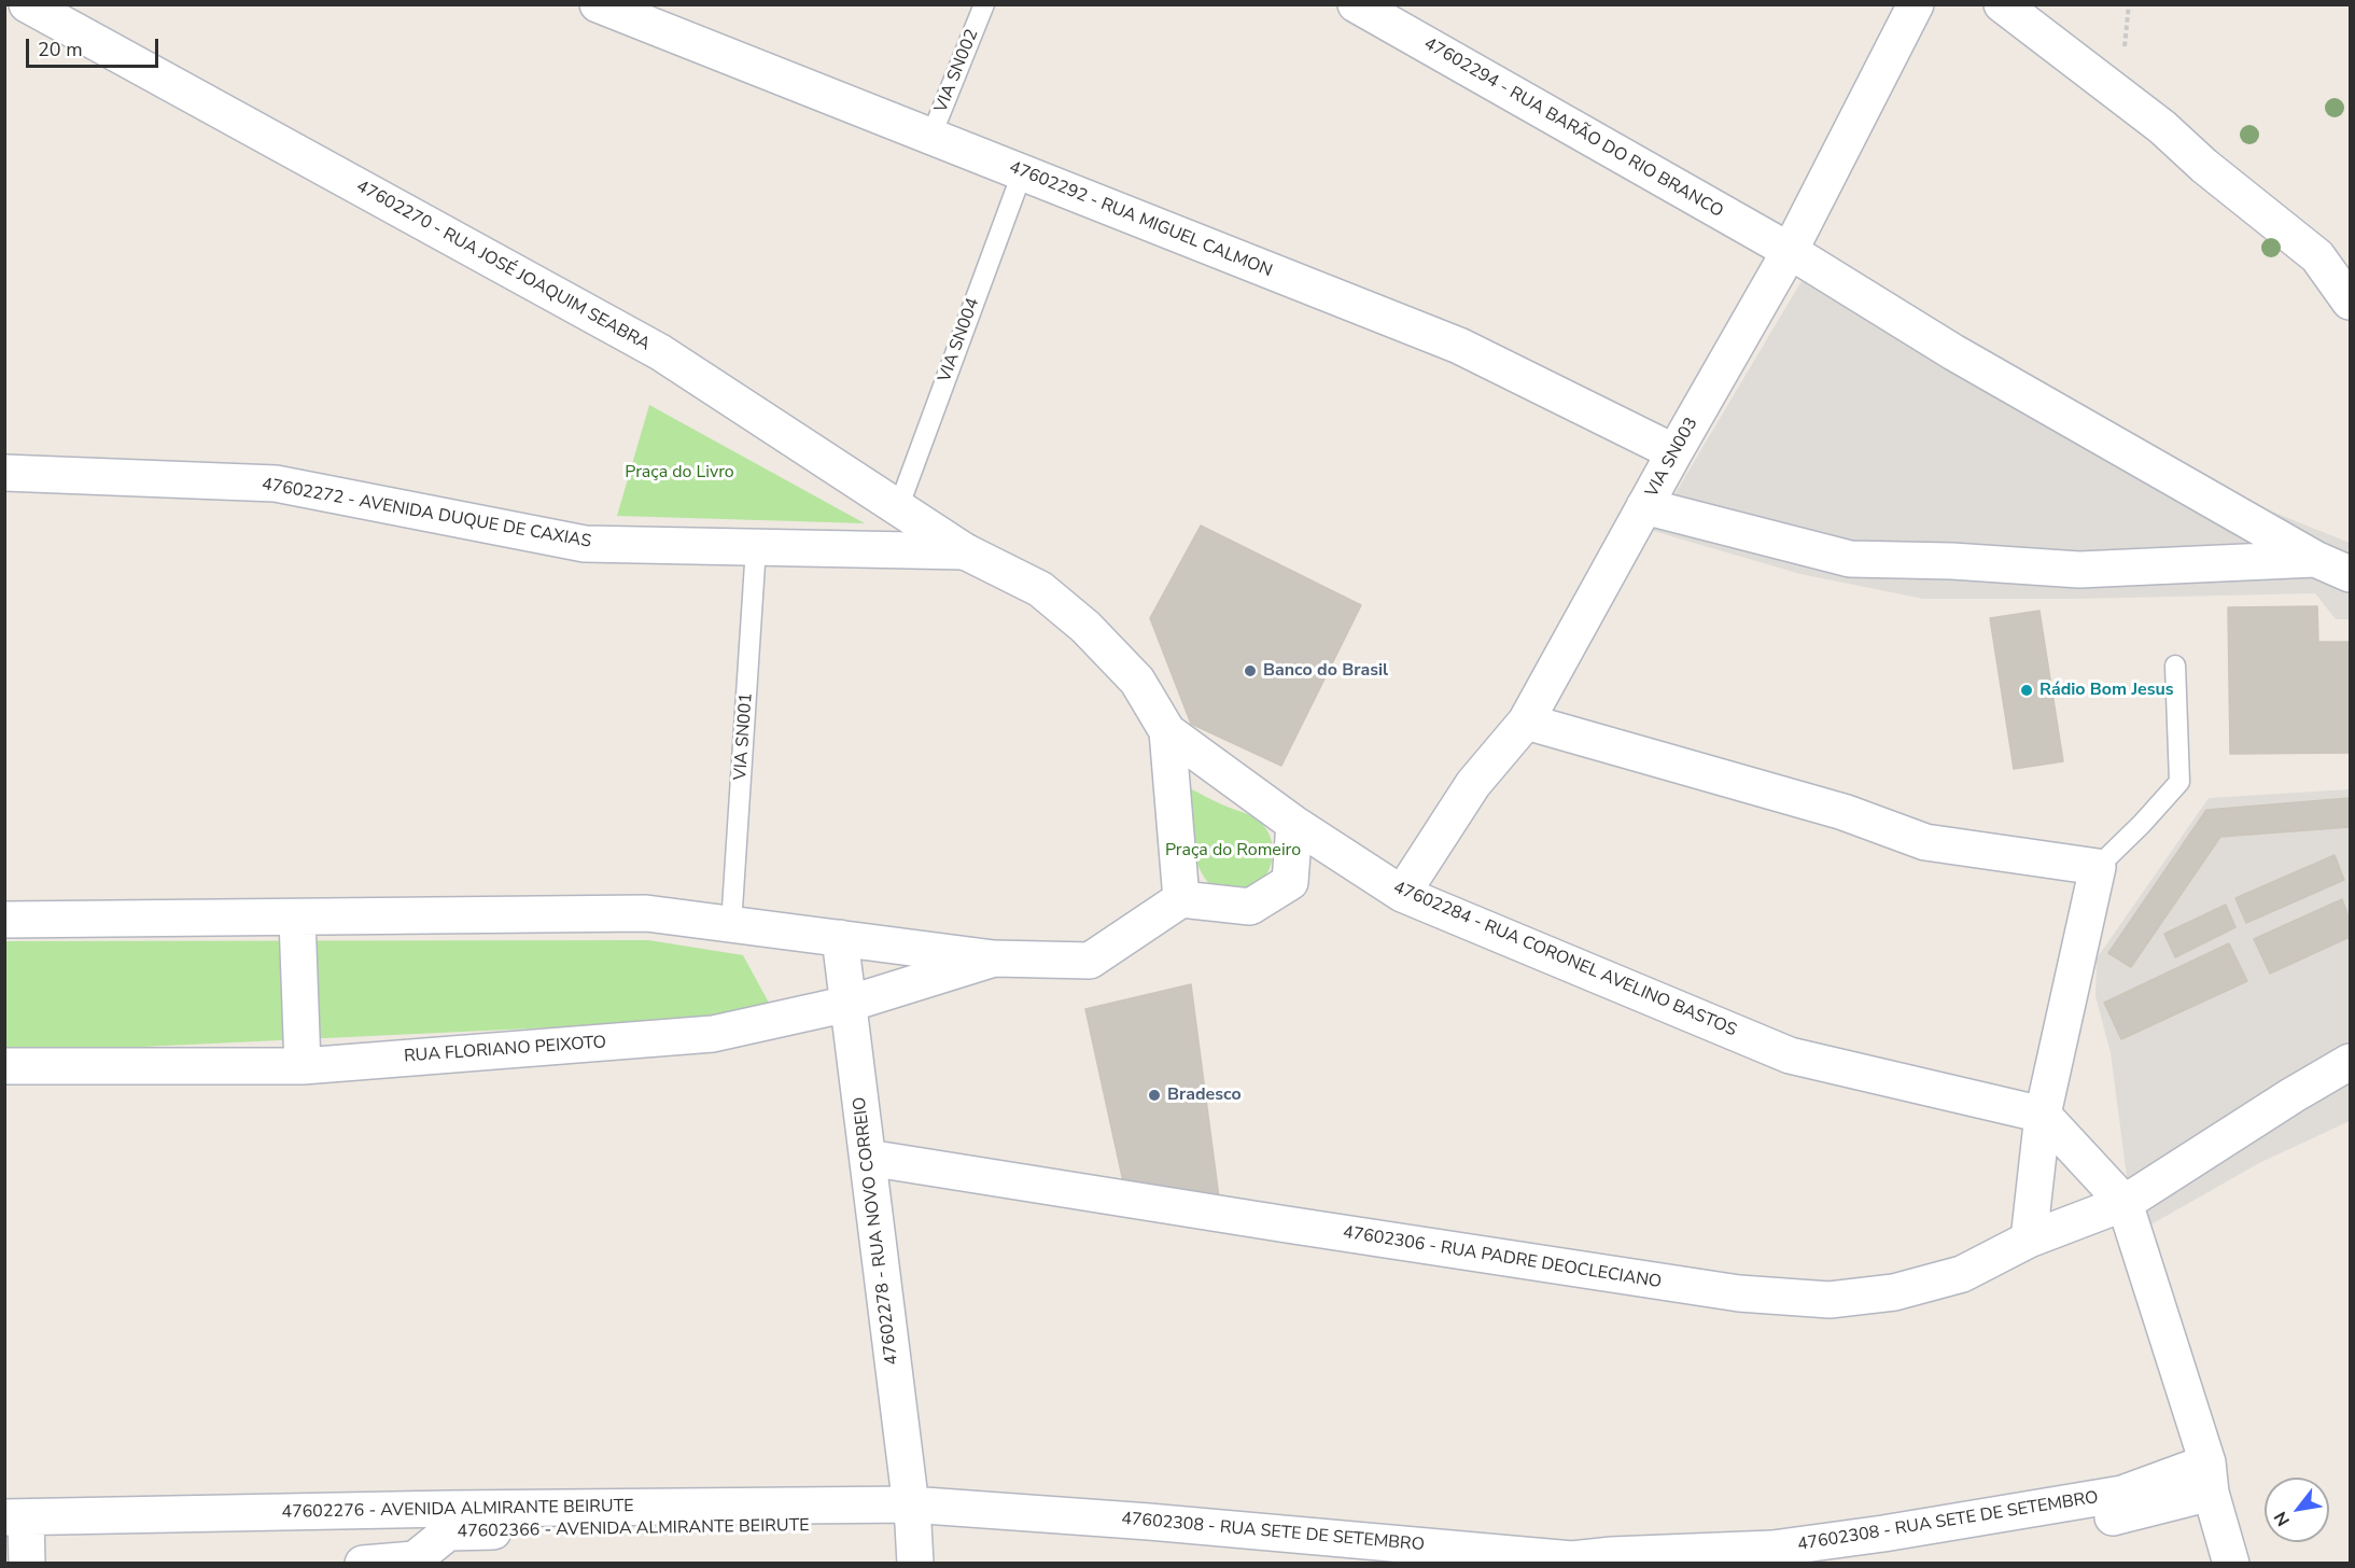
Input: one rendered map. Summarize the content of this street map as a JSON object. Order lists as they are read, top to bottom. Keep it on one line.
{"streets":{"street":["47602294 - RUA BARÃO DO RIO BRANCO","47602292 - RUA MIGUEL CALMON","47602270 - RUA JOSÉ JOAQUIM SEABRA","VIA SN003","47602272 - AVENIDA DUQUE DE CAXIAS","47602284 - RUA CORONEL AVELINO BASTOS","RUA FLORIANO PEIXOTO","47602278 - RUA NOVO CORREIO","47602306 - RUA PADRE DEOCLECIANO","47602276 - AVENIDA ALMIRANTE BEIRUTE","47602308 - RUA SETE DE SETEMBRO","47602366 - AVENIDA ALMIRANTE BEIRUTE"],"lane":["VIA SN002","VIA SN004","VIA SN001"]},"crossings":[["VIA SN002","47602292 - RUA MIGUEL CALMON"],["47602294 - RUA BARÃO DO RIO BRANCO","VIA SN003"],["47602292 - RUA MIGUEL CALMON","VIA SN004"],["47602292 - RUA MIGUEL CALMON","VIA SN003"],["47602270 - RUA JOSÉ JOAQUIM SEABRA","VIA SN004"],["47602270 - RUA JOSÉ JOAQUIM SEABRA","47602272 - AVENIDA DUQUE DE CAXIAS"],["47602270 - RUA JOSÉ JOAQUIM SEABRA","47602284 - RUA CORONEL AVELINO BASTOS"],["VIA SN003","47602284 - RUA CORONEL AVELINO BASTOS"],["47602272 - AVENIDA DUQUE DE CAXIAS","VIA SN001"],["47602272 - AVENIDA DUQUE DE CAXIAS","47602284 - RUA CORONEL AVELINO BASTOS"],["VIA SN001","RUA FLORIANO PEIXOTO"],["RUA FLORIANO PEIXOTO","47602278 - RUA NOVO CORREIO"],["47602278 - RUA NOVO CORREIO","47602306 - RUA PADRE DEOCLECIANO"],["47602278 - RUA NOVO CORREIO","47602276 - AVENIDA ALMIRANTE BEIRUTE"],["47602278 - RUA NOVO CORREIO","47602308 - RUA SETE DE SETEMBRO"],["47602276 - AVENIDA ALMIRANTE BEIRUTE","47602308 - RUA SETE DE SETEMBRO"],["47602276 - AVENIDA ALMIRANTE BEIRUTE","47602366 - AVENIDA ALMIRANTE BEIRUTE"]],"parks":["Praça do Livro","Praça do Romeiro"],"places":["Banco do Brasil","Rádio Bom Jesus","Bradesco"],"scale_bar":"20 m","north":"bottom left"}
